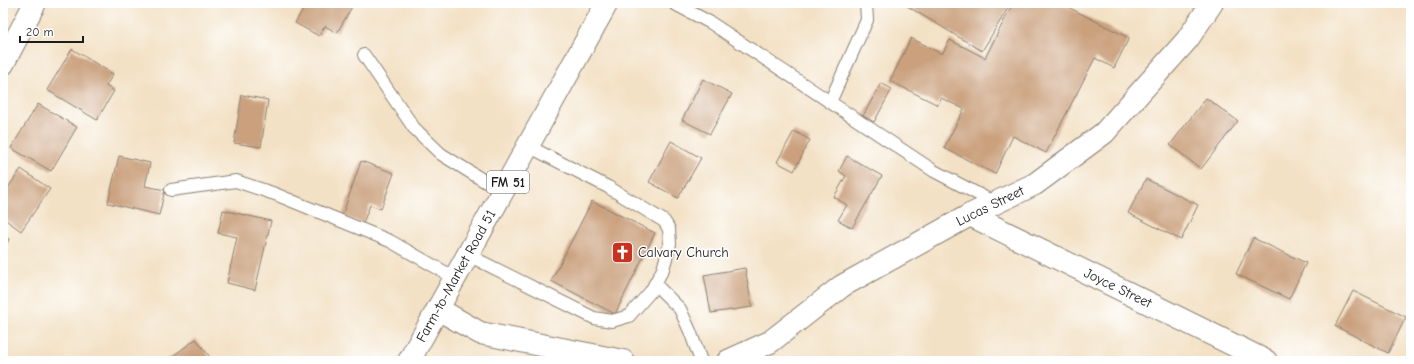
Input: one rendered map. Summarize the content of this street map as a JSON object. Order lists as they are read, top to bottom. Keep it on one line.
{"streets":{"street":["FM 51","Lucas Street","Farm-to-Market Road 51","Joyce Street"]},"crossings":[["Lucas Street","Joyce Street"]],"places":{"church":["Calvary Church"]},"scale_bar":"20 m"}
